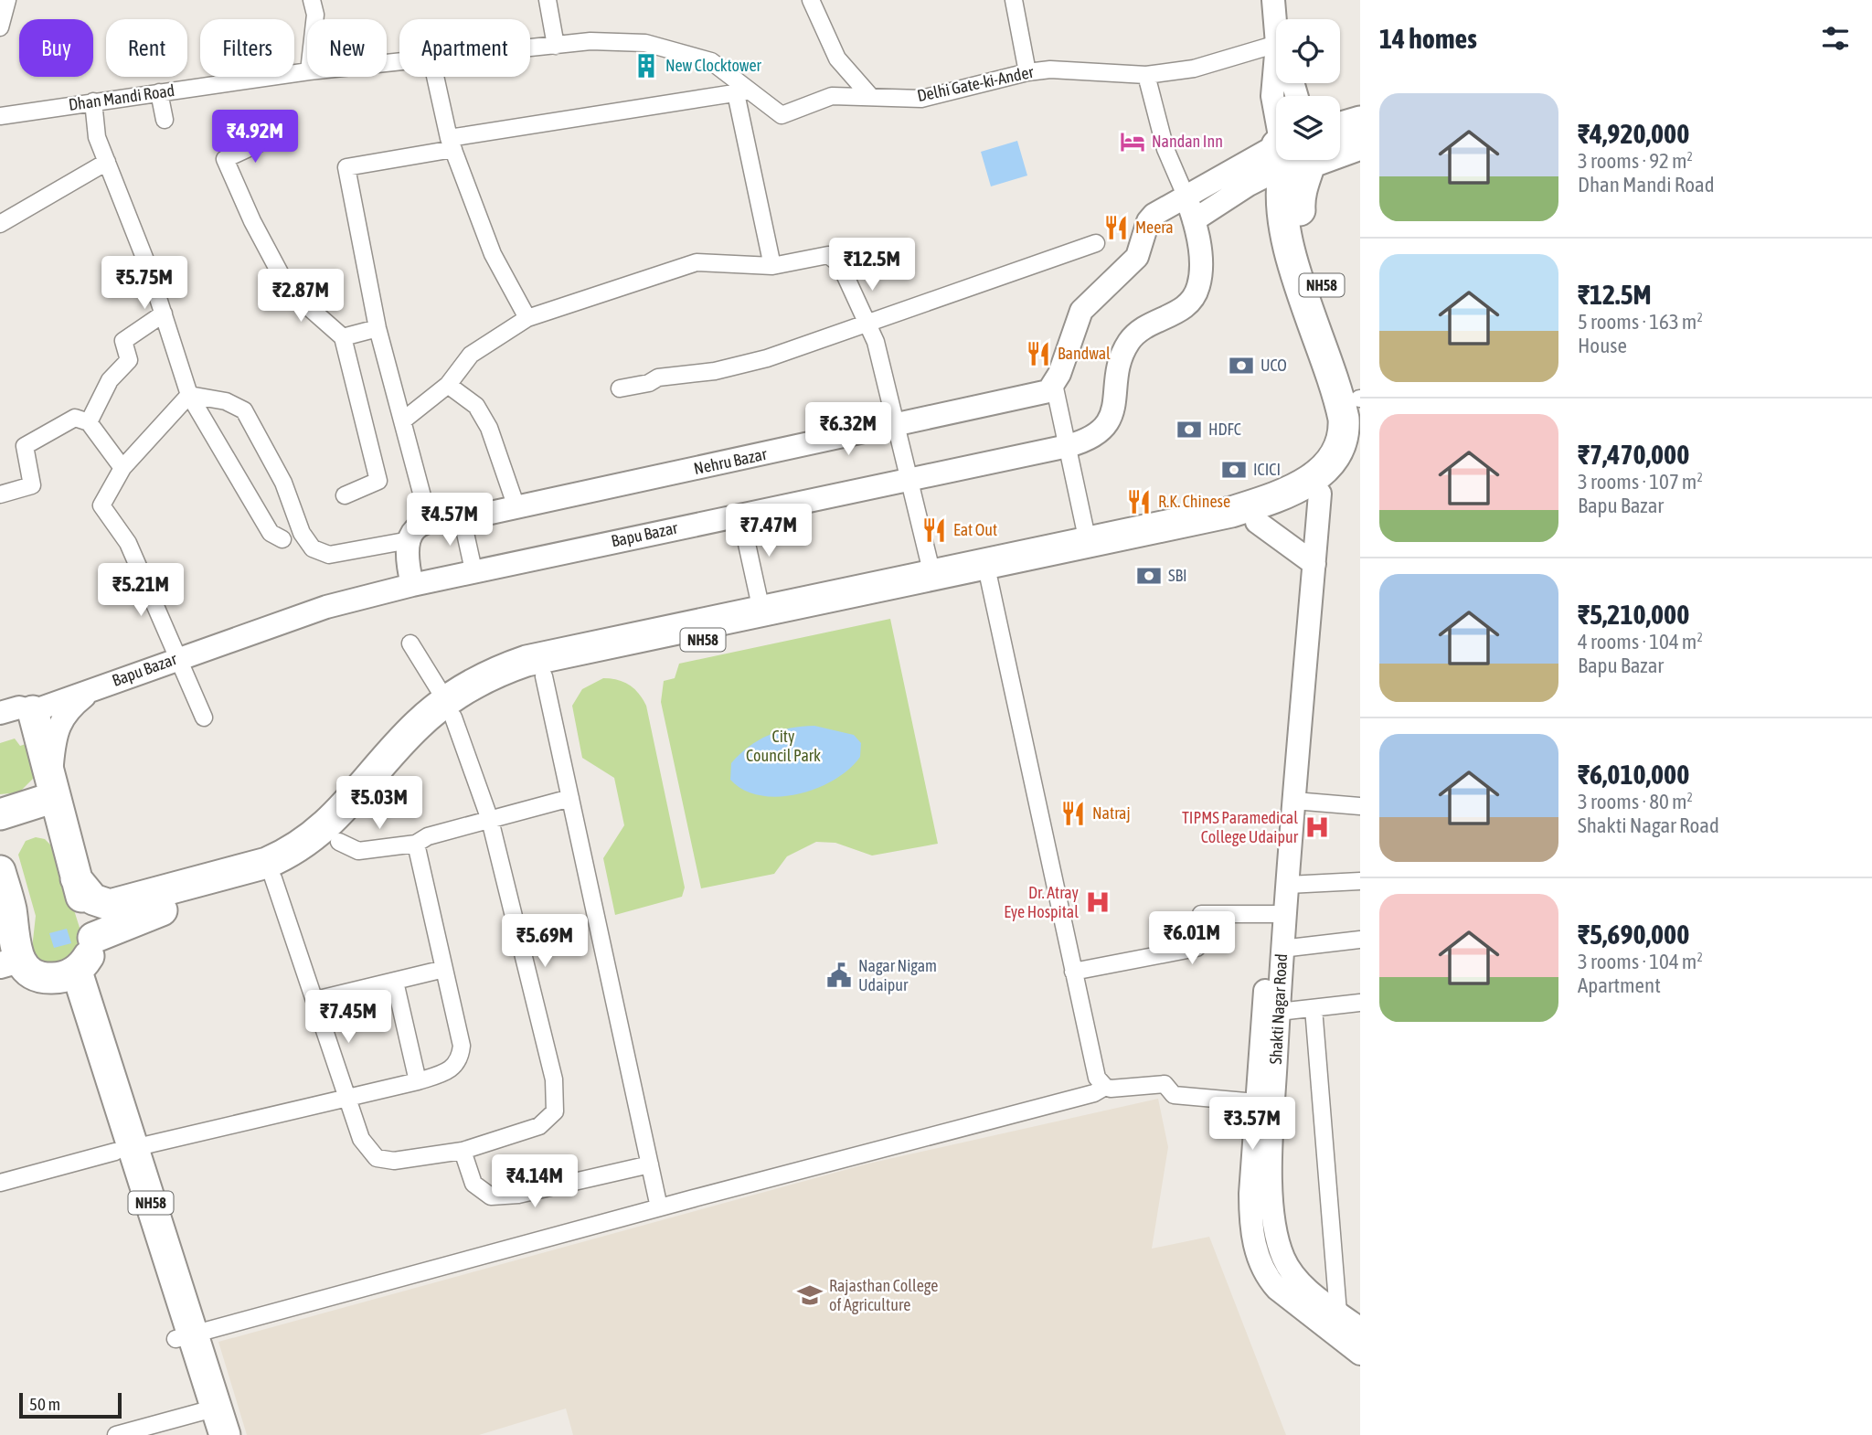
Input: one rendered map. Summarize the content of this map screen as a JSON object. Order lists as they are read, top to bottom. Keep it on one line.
{"streets":{"highway":["NH58"],"street":["Delhi Gate-ki-Ander","Dhan Mandi Road","Nehru Bazar","Bapu Bazar","Shakti Nagar Road"]},"crossings":[["Delhi Gate-ki-Ander","Dhan Mandi Road"],["NH58","Shakti Nagar Road"]],"parks":["City Council Park"],"places":{"building":["New Clocktower"],"hotel":["Nandan Inn"],"restaurant":["Meera","Bandwal","R.K. Chinese","Eat Out","Natraj"],"bank":["UCO","HDFC","ICICI","SBI"],"hospital":["TIPMS Paramedical College Udaipur","Dr. Atray Eye Hospital"],"public building":["Nagar Nigam Udaipur"],"school or university":["Rajasthan College of Agriculture"]},"scale_bar":"50 m","page":{"heading":"14 homes","chip":["Buy","Rent","Filters","New","Apartment"],"list":[{"name":"₹4,920,000","note":"3 rooms · 92 m² · Dhan Mandi Road"},{"name":"₹12.5M","note":"5 rooms · 163 m² · House"},{"name":"₹7,470,000","note":"3 rooms · 107 m² · Bapu Bazar"},{"name":"₹5,210,000","note":"4 rooms · 104 m² · Bapu Bazar"},{"name":"₹6,010,000","note":"3 rooms · 80 m² · Shakti Nagar Road"},{"name":"₹5,690,000","note":"3 rooms · 104 m² · Apartment"}],"price":["₹4.92M","₹12.5M","₹5.75M","₹2.87M","₹6.32M","₹4.57M","₹7.47M","₹5.21M","₹5.03M","₹6.01M","₹5.69M","₹7.45M","₹3.57M","₹4.14M"],"scale":"50 m"}}
